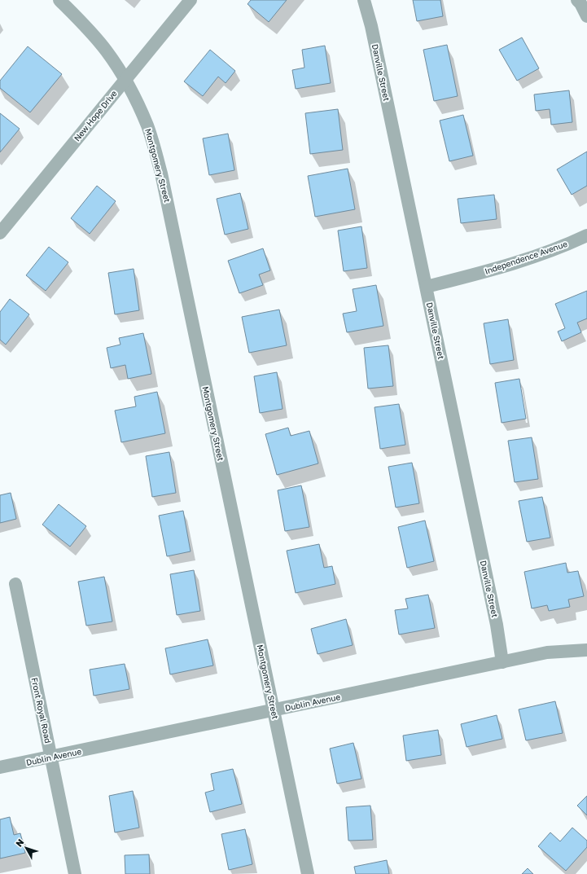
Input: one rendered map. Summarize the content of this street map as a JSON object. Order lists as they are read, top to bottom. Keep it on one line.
{"streets":{"street":["Danville Street","New Hope Drive","Montgomery Street","Independence Avenue","Dublin Avenue","Front Royal Road"]},"crossings":[["Danville Street","Independence Avenue"],["Danville Street","Dublin Avenue"],["New Hope Drive","Montgomery Street"],["Montgomery Street","Dublin Avenue"],["Dublin Avenue","Front Royal Road"]],"north":"top left"}
